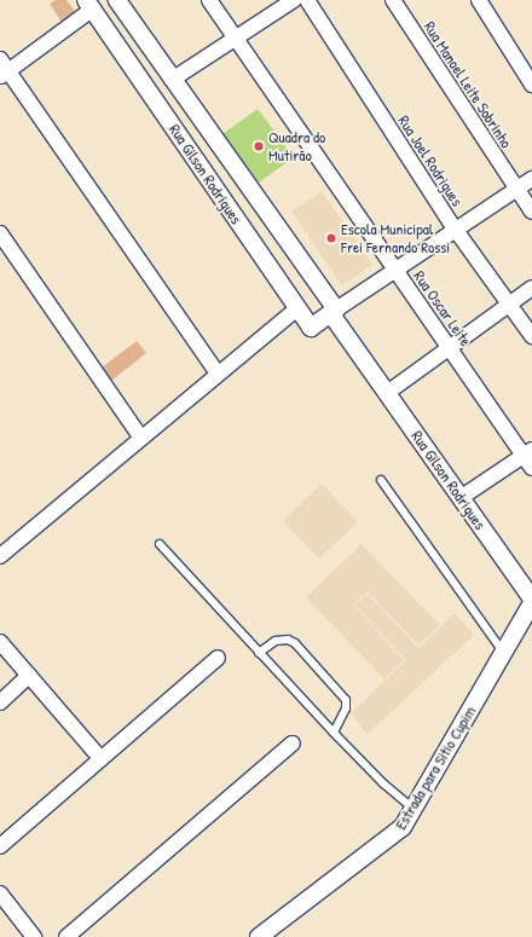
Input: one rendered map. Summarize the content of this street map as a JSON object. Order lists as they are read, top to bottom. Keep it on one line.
{"streets":{"street":["Rua Manoel Leite Sobrinho","Rua Joel Rodrigues","Rua Gilson Rodrigues","Rua Oscar Leite","Estrada para Sitio Cupim"]},"places":["Quadra do Mutirão","Escola Municipal Frei Fernando Rossi"]}
